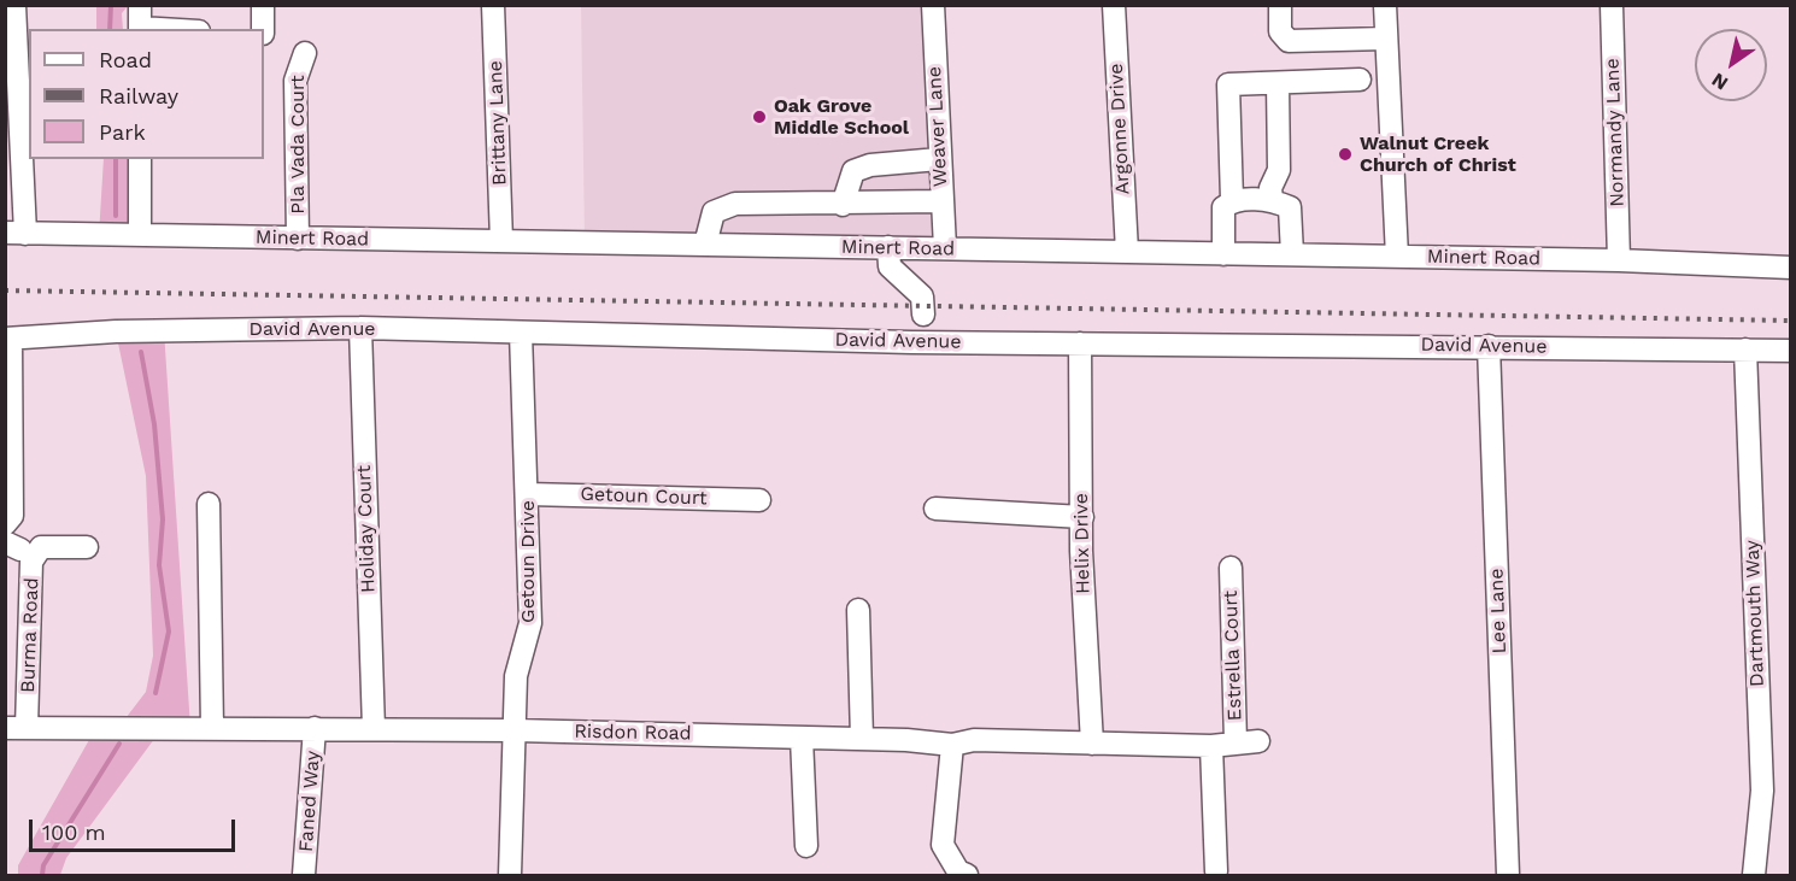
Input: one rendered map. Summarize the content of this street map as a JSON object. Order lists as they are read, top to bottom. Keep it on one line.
{"streets":{"street":["Brittany Lane","Weaver Lane","Argonne Drive","Normandy Lane","Pla Vada Court","Minert Road","David Avenue","Getoun Court","Holiday Court","Helix Drive","Getoun Drive","Lee Lane","Dartmouth Way","Burma Road","Estrella Court","Risdon Road","Faned Way"]},"crossings":[["Brittany Lane","Minert Road"],["Weaver Lane","Minert Road"],["Argonne Drive","Minert Road"],["Normandy Lane","Minert Road"],["Pla Vada Court","Minert Road"],["David Avenue","Holiday Court"],["David Avenue","Helix Drive"],["David Avenue","Getoun Drive"],["David Avenue","Lee Lane"],["David Avenue","Dartmouth Way"],["Getoun Court","Getoun Drive"],["Holiday Court","Risdon Road"],["Helix Drive","Risdon Road"],["Getoun Drive","Risdon Road"],["Burma Road","Risdon Road"],["Estrella Court","Risdon Road"],["Risdon Road","Faned Way"]],"places":["Oak Grove Middle School","Walnut Creek Church of Christ"],"legend":["Road","Railway","Park"],"scale_bar":"100 m","north":"bottom left"}
